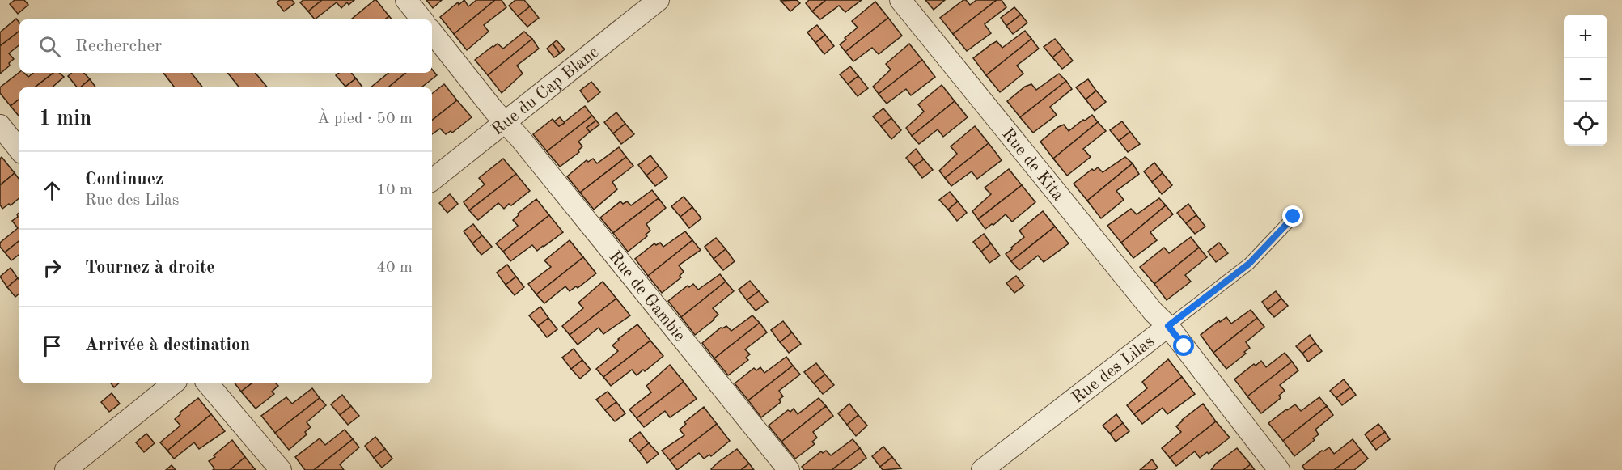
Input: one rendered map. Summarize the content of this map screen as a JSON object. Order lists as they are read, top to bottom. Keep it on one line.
{"streets":{"street":["Rue du Cap Blanc","Rue de Kita","Rue de Gambie","Rue des Lilas"]},"crossings":[["Rue du Cap Blanc","Rue de Gambie"],["Rue de Kita","Rue des Lilas"]],"page":{"map_buttons":["+","−"],"search":"Rechercher","heading":["1 min","À pied · 50 m"],"list":[["Continuez","Rue des Lilas","10 m"],["Tournez à droite","40 m"],"Arrivée à destination"]}}
